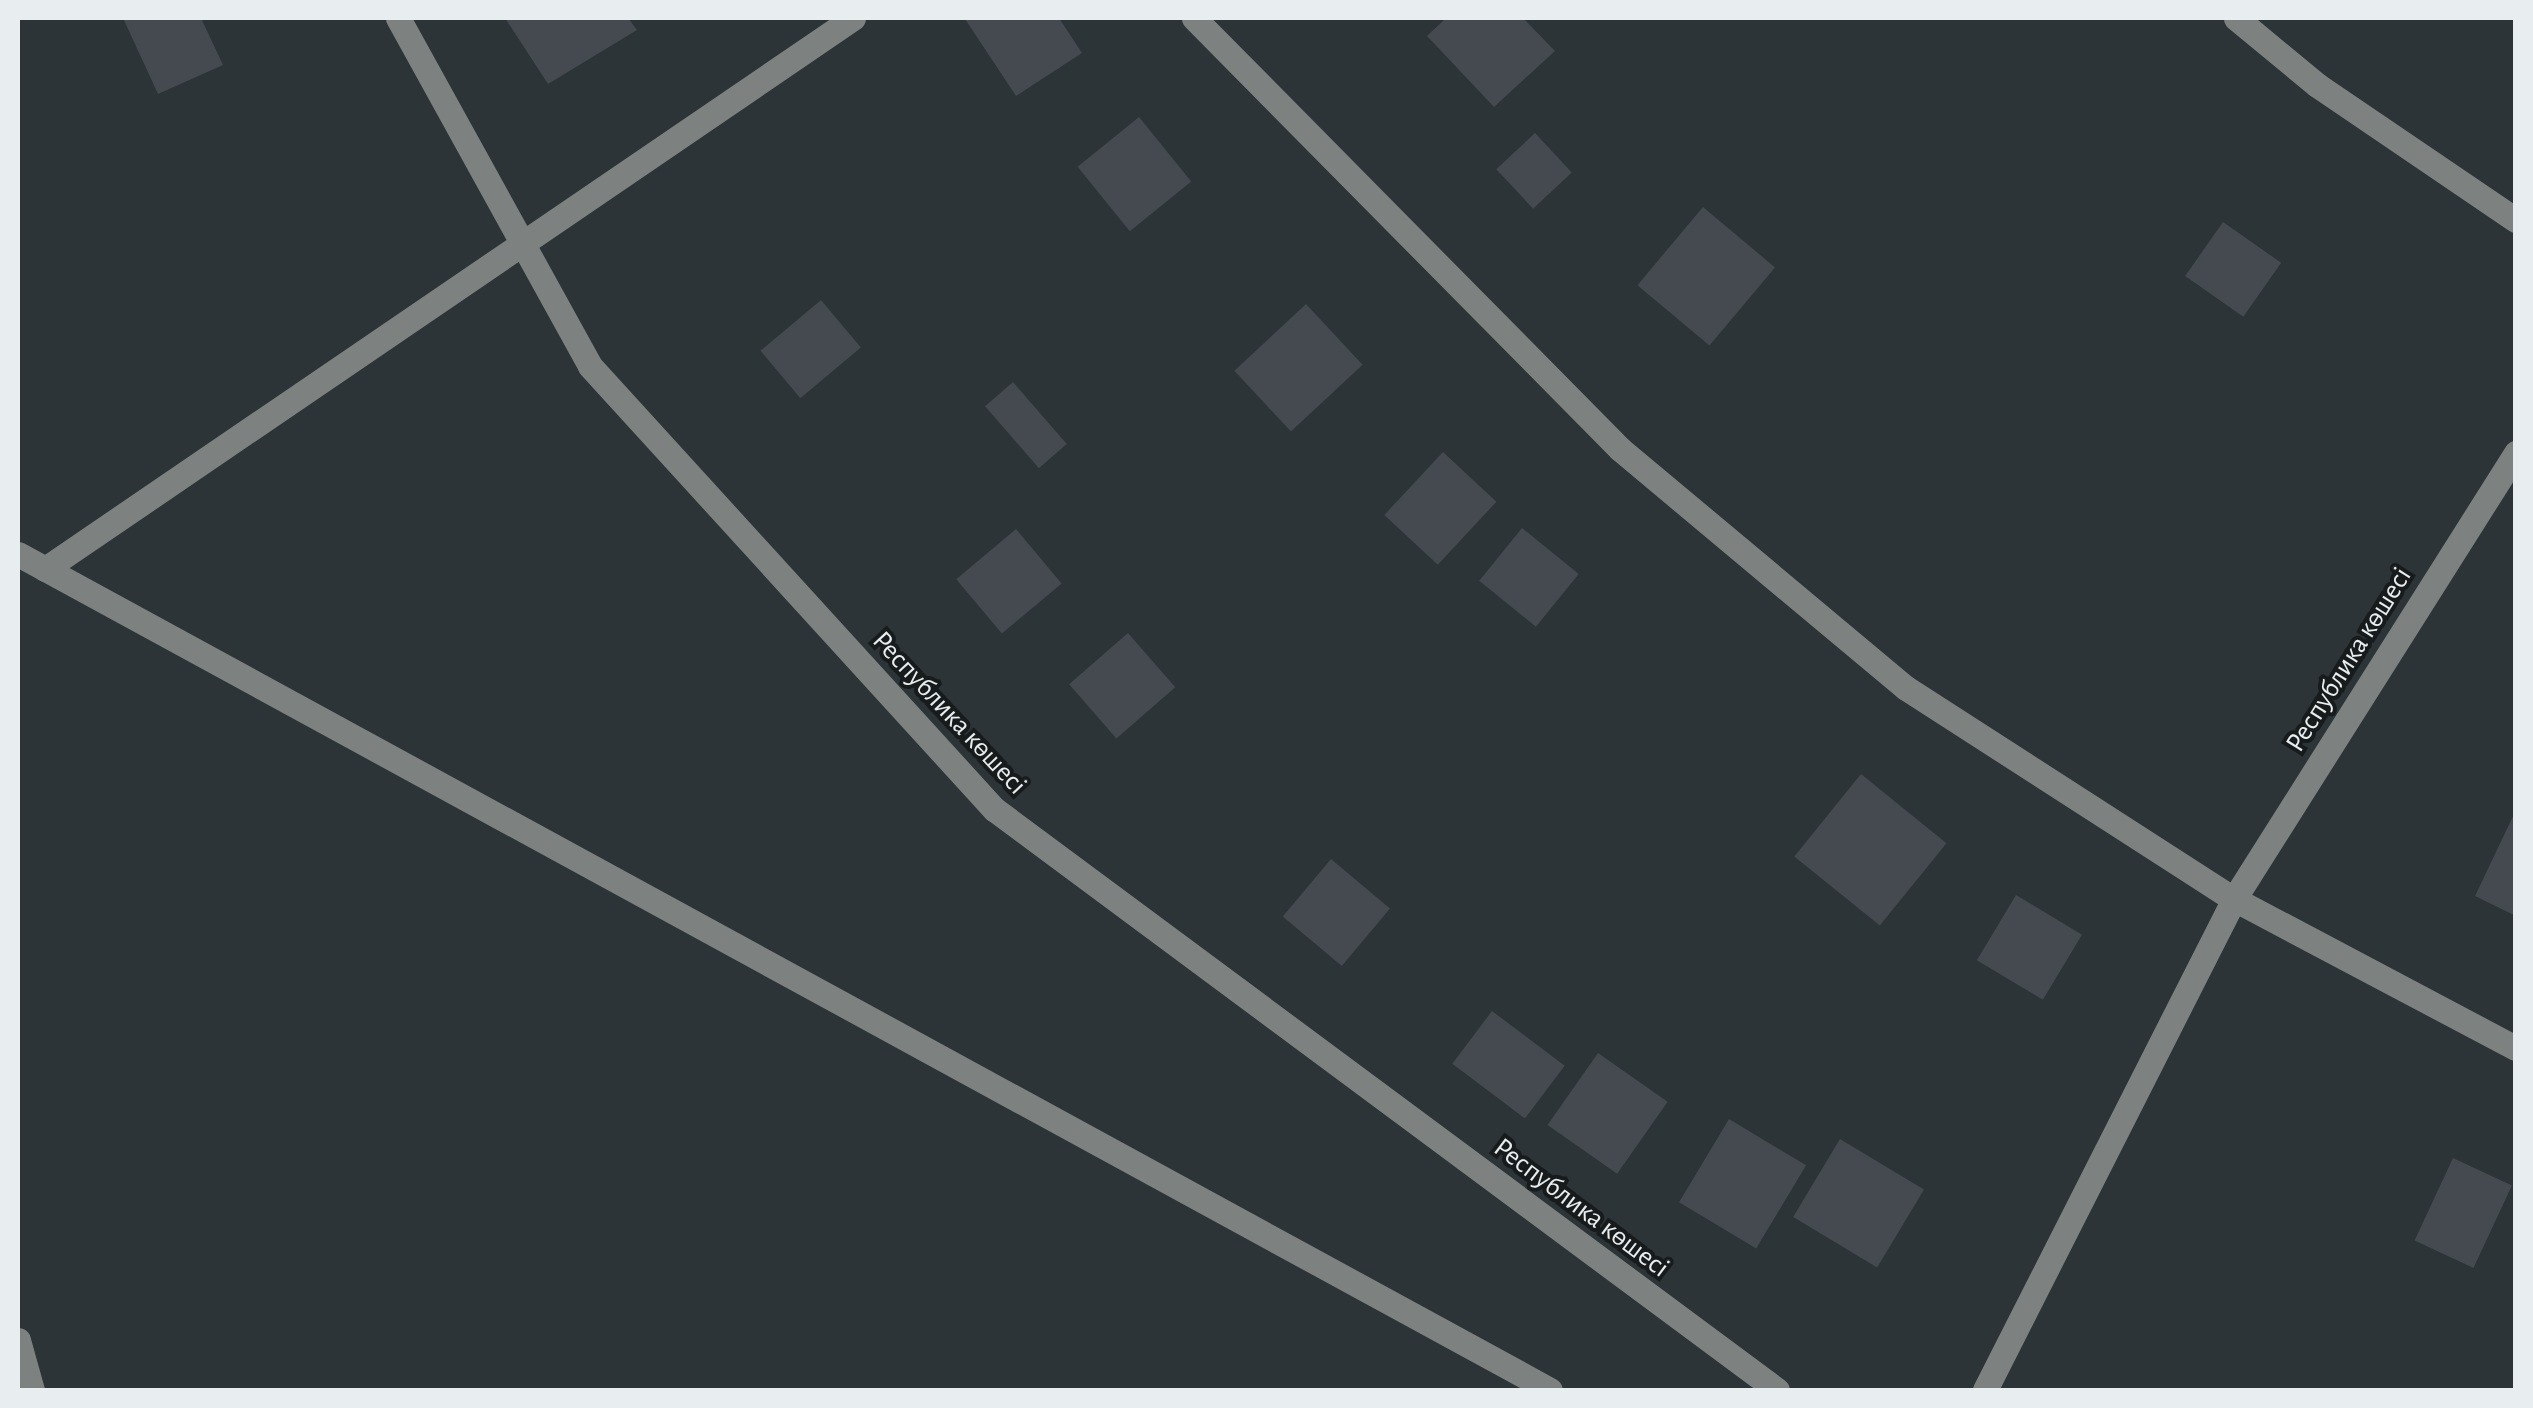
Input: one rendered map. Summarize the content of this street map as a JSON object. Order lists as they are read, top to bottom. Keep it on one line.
{"streets":{"street":["Республика көшесі"]}}
